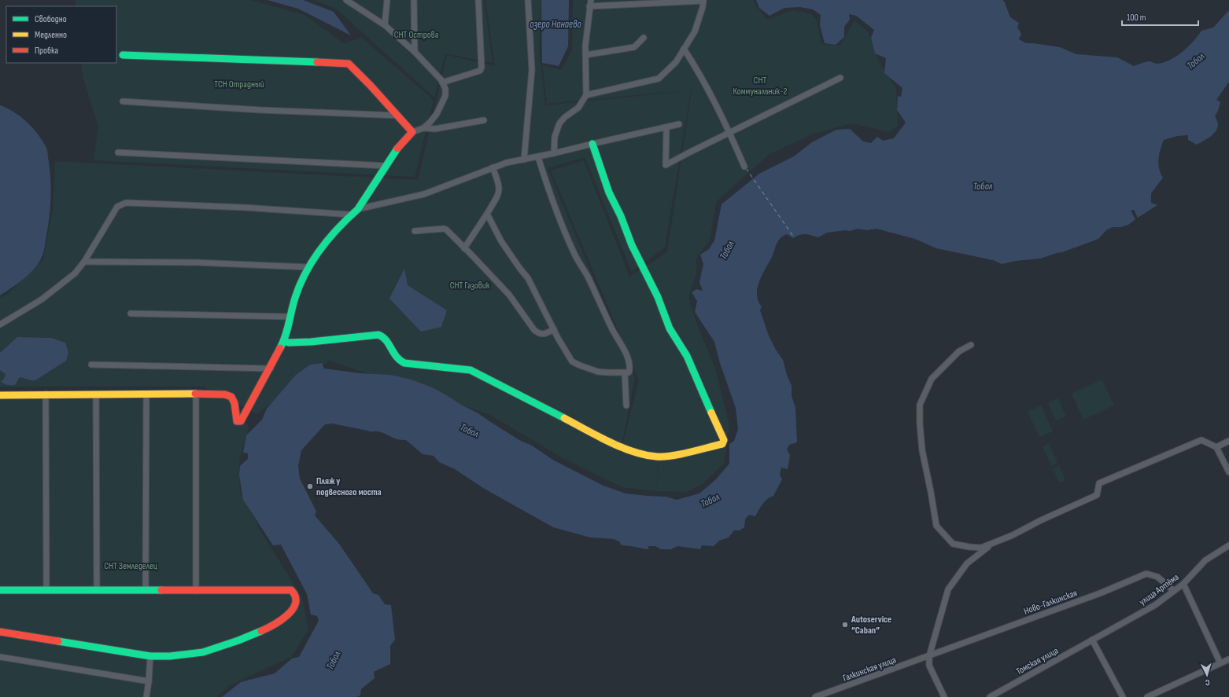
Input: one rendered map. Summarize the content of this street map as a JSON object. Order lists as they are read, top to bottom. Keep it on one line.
{"streets":{"street":["улица Артёма","Ново-Галкинская","Томская улица","Галкинская улица"]},"crossings":[["улица Артёма","Ново-Галкинская"],["улица Артёма","Томская улица"],["Ново-Галкинская","Галкинская улица"]],"water":["озеро Нанаево","Тобол"],"parks":["СНТ Острова","СНТ Коммунальник-2","ТСН Отрадный","СНТ Газовик","СНТ Земледелец"],"places":["Пляж у подвесного моста","Autoservice “Caban”"],"legend":["Свободно","Медленно","Пробка"],"scale_bar":"100 m","north":"bottom"}
